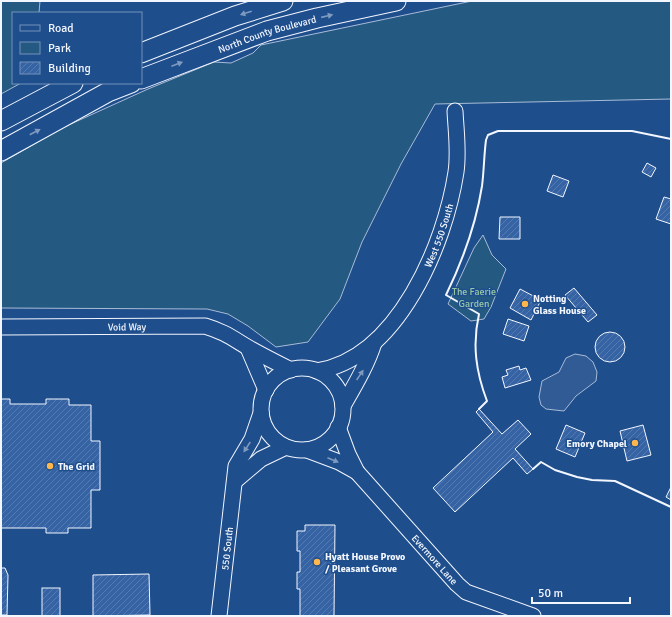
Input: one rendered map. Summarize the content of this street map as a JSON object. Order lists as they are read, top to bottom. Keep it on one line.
{"streets":{"main road":["North County Boulevard"],"street":["West 550 South","Void Way","550 South","Evermore Lane"]},"crossings":[["Void Way","550 South"]],"parks":["The Faerie Garden"],"places":["Notting Glass House","Emory Chapel","The Grid","Hyatt House Provo / Pleasant Grove"],"legend":["Road","Park","Building"],"scale_bar":"50 m"}
